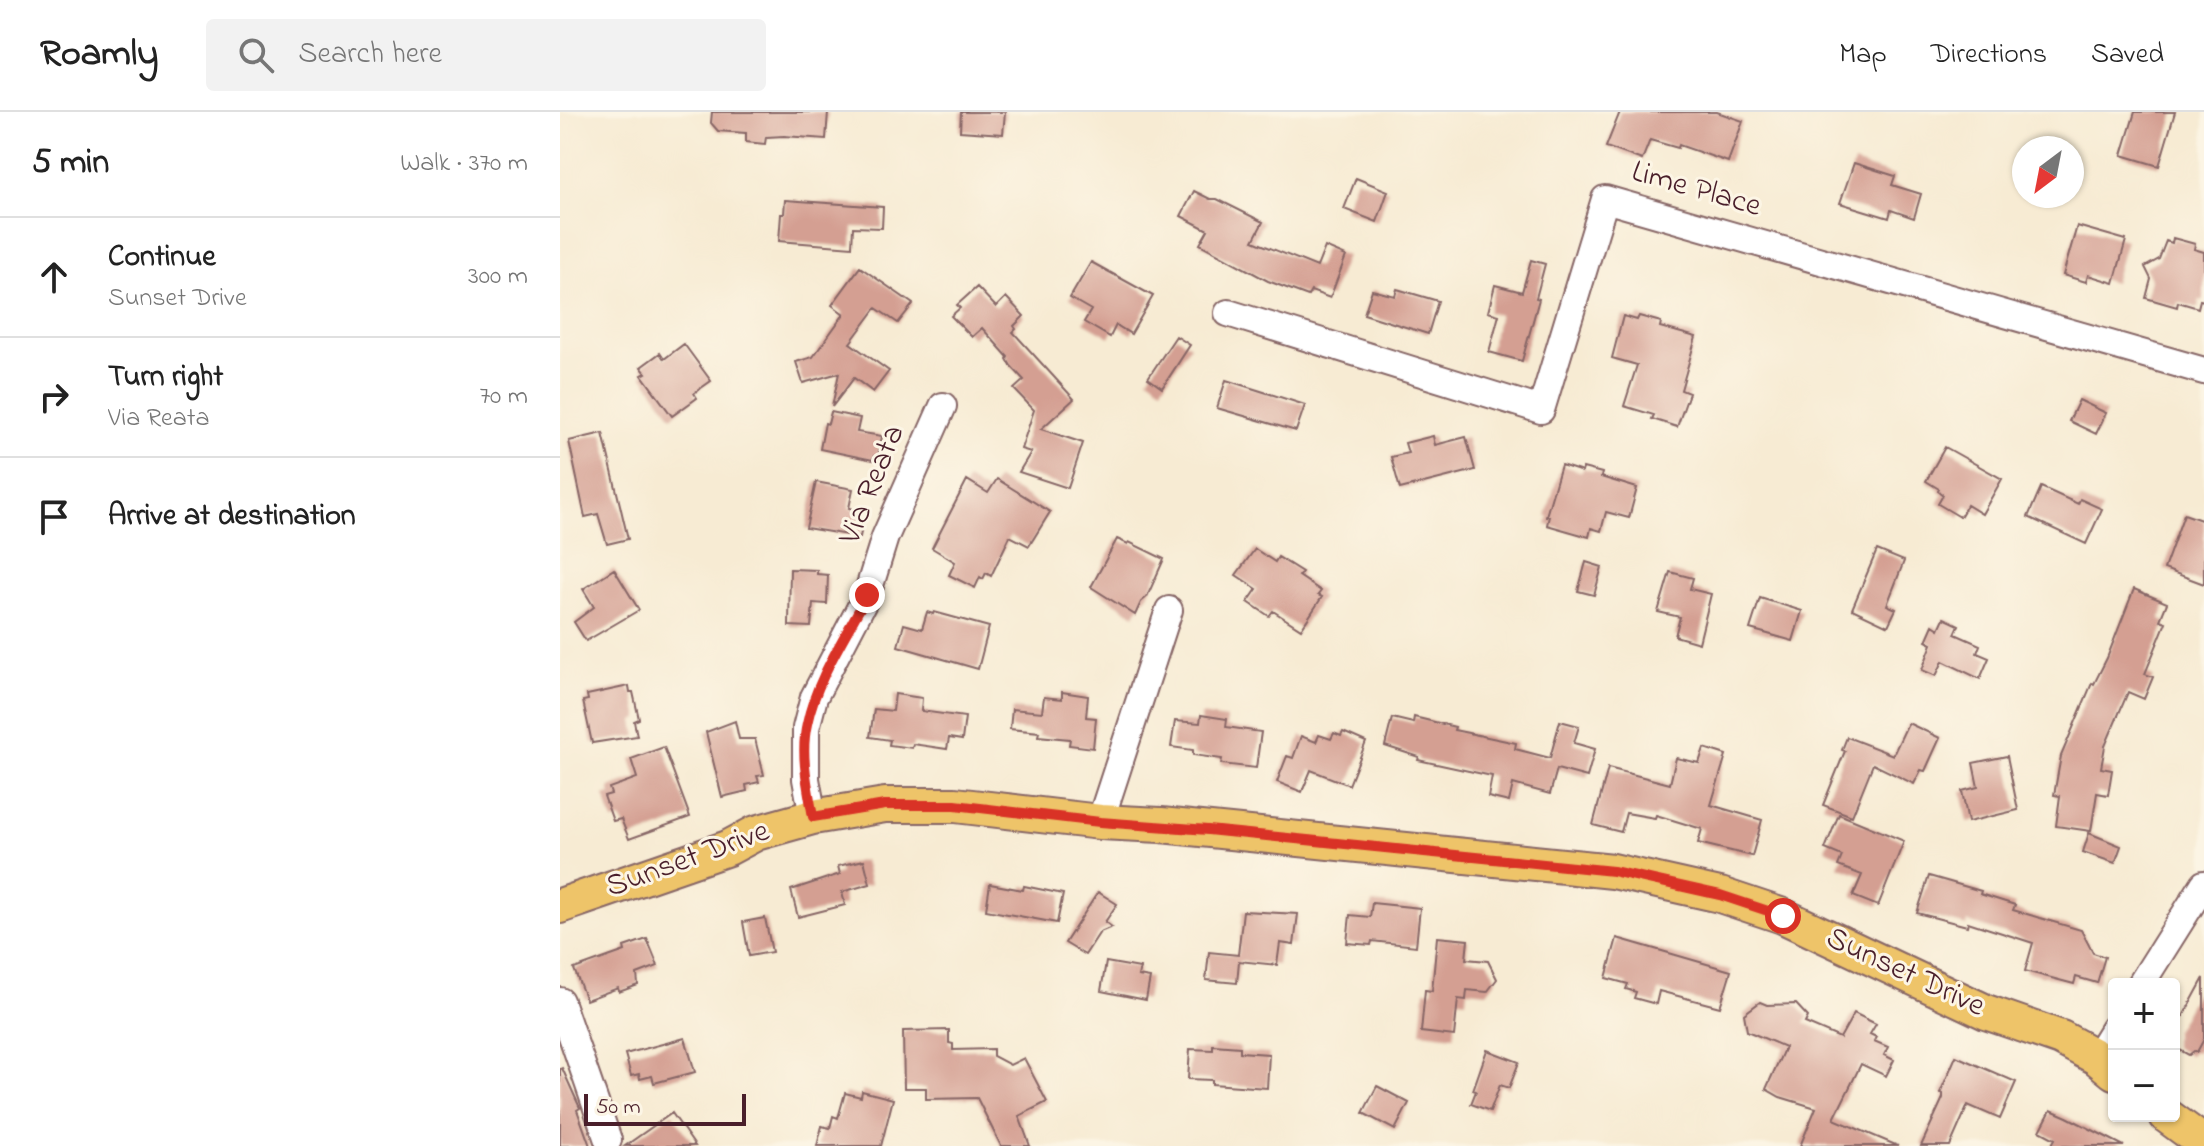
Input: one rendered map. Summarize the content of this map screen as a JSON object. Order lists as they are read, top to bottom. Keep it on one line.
{"streets":{"main road":["Sunset Drive"],"street":["Lime Place","Via Reata"]},"crossings":[["Via Reata","Sunset Drive"]],"scale_bar":"50 m","north":"bottom left","page":{"header":"Roamly","search":"Search here","nav":["Map","Directions","Saved"],"heading":["5 min","Walk · 370 m"],"list":[["Continue","Sunset Drive","300 m"],["Turn right","Via Reata","70 m"],"Arrive at destination"],"map_buttons":["+","−"],"scale":"50 m"}}
